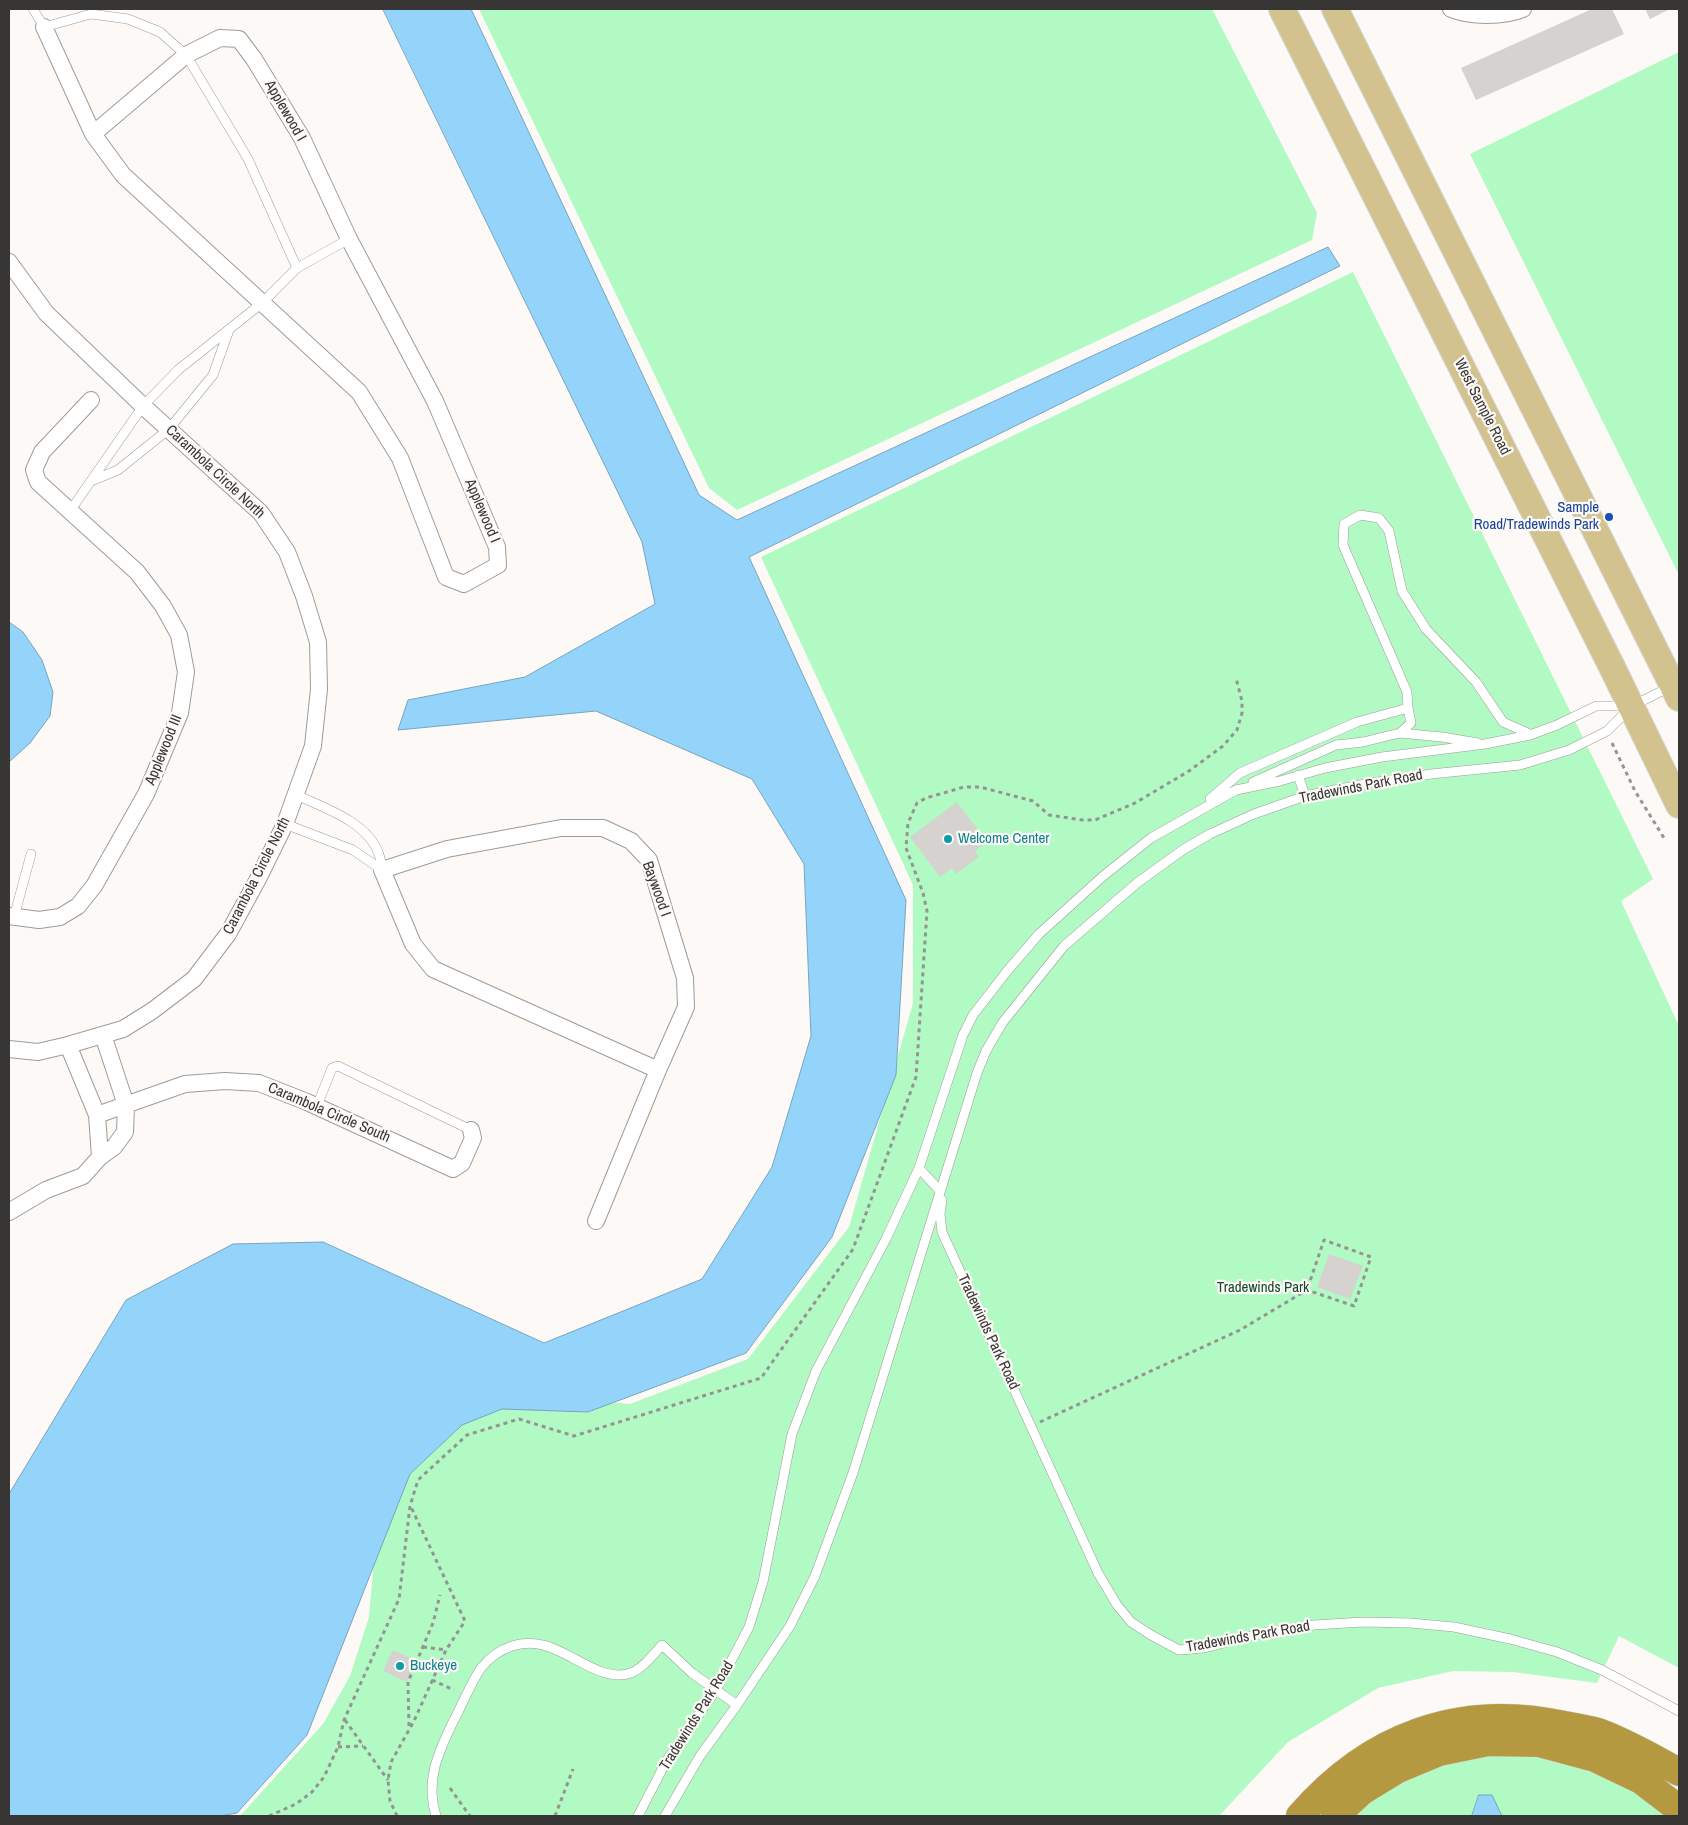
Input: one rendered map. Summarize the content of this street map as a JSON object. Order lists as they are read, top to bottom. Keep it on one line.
{"streets":{"main road":["West Sample Road"],"street":["Applewood I","Carambola Circle North","Applewood III","Baywood I","Carambola Circle South"],"lane":["Tradewinds Park Road"]},"crossings":[["West Sample Road","Tradewinds Park Road"]],"parks":["Tradewinds Park"],"places":["Sample Road/Tradewinds Park","Welcome Center","Buckeye"]}
